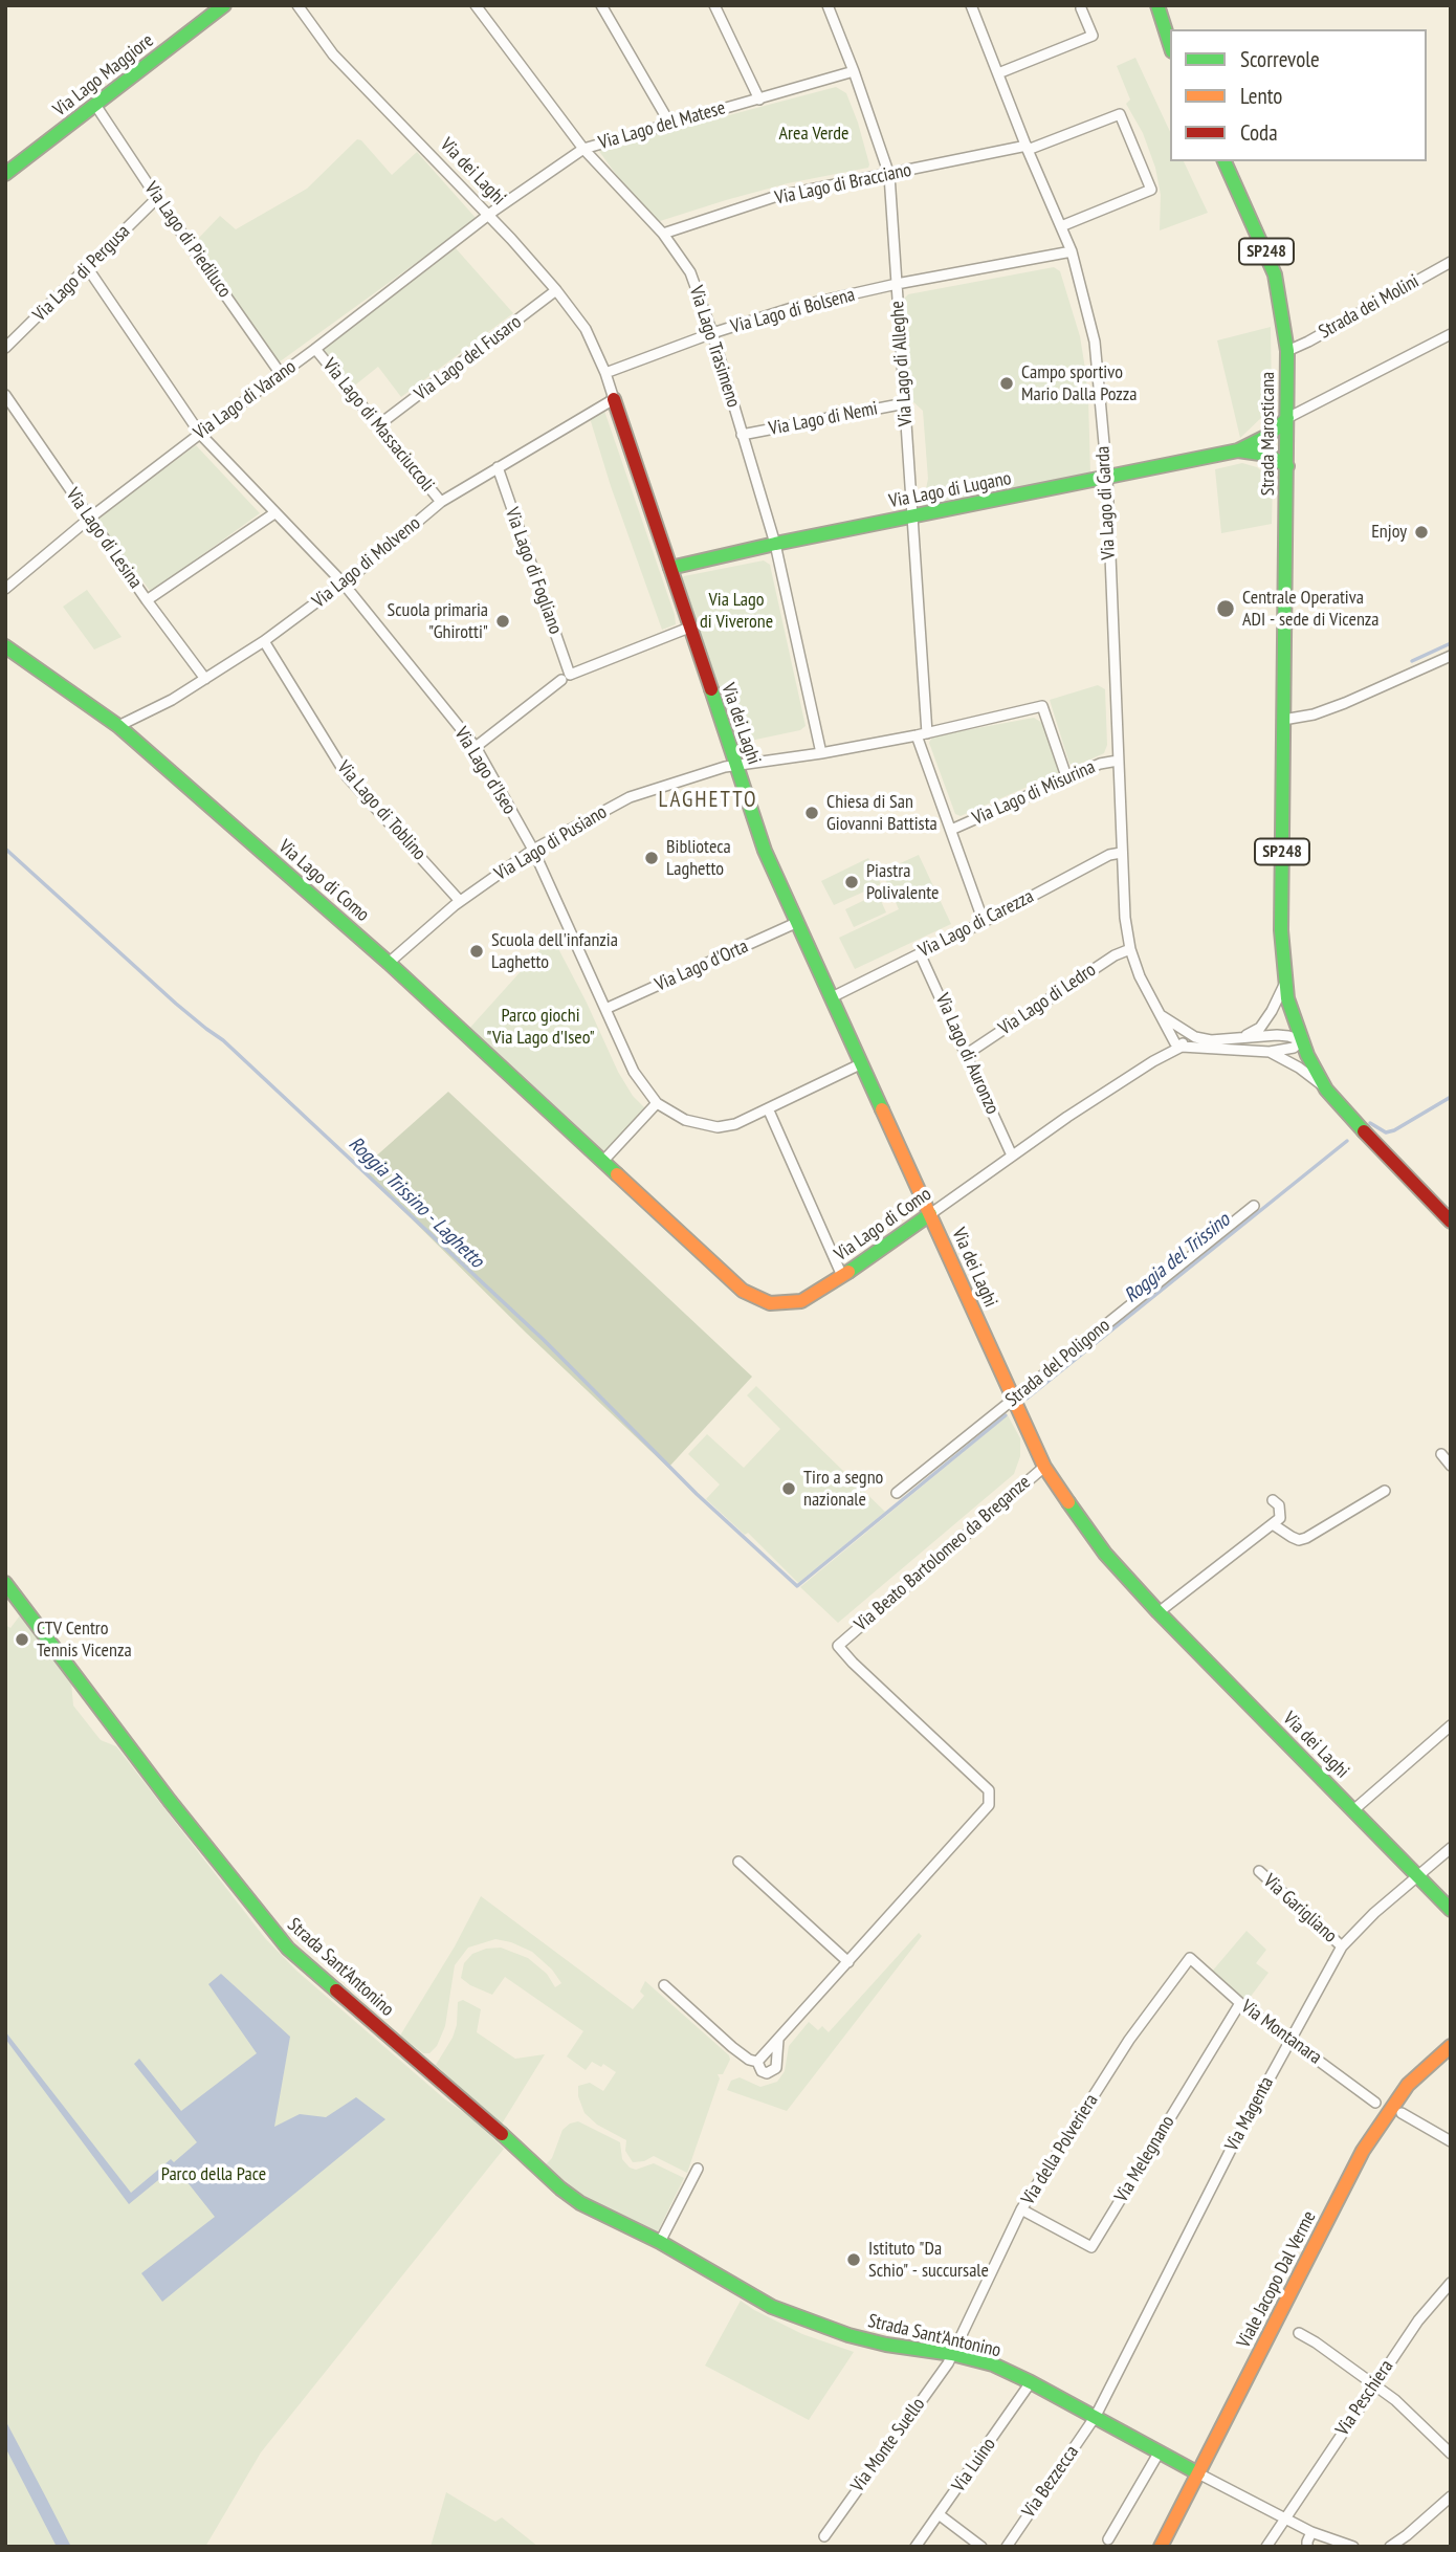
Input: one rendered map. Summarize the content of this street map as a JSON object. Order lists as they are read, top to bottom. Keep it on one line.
{"streets":{"street":["Via Lago Maggiore","Via Lago del Matese","Via dei Laghi","Via Lago di Bracciano","Via Lago di Piediluco","SP248","Via Lago di Pergusa","Strada dei Molini","Via Lago di Bolsena","Via Lago Trasimeno","Via Lago del Fusaro","Via Lago di Alleghe","Via Lago di Varano","Via Lago di Nemi","Via Lago di Massaciuccoli","Strada Marosticana","Via Lago di Lugano","Via Lago di Garda","Via Lago di Lesina","Via Lago di Molveno","Via Lago di Fogliano","Via Lago d'Iseo","Via Lago di Misurina","Via Lago di Toblino","Via Lago di Pusiano","Via Lago di Como","Via Lago di Carezza","Via Lago d'Orta","Via Lago di Ledro","Via Lago di Auronzo","Strada del Poligono","Via Beato Bartolomeo da Breganze","Via Garigliano","Strada Sant'Antonino","Via Montanara","Via Magenta","Via della Polveriera","Via Melegnano","Viale Jacopo Dal Verme","Via Peschiera","Via Monte Suello","Via Luino","Via Bezzecca"]},"crossings":[["Via Lago Maggiore","Via Lago di Piediluco"],["Via Lago del Matese","Via dei Laghi"],["Via Lago del Matese","Via Lago Trasimeno"],["Via Lago del Matese","Via Lago di Alleghe"],["Via Lago del Matese","Via Lago di Varano"],["Via dei Laghi","Via Lago di Bolsena"],["Via dei Laghi","Via Lago del Fusaro"],["Via dei Laghi","Via Lago di Varano"],["Via dei Laghi","Via Lago di Lugano"],["Via dei Laghi","Via Lago di Molveno"],["Via dei Laghi","Via Lago d'Iseo"],["Via dei Laghi","Via Lago di Pusiano"],["Via dei Laghi","Via Lago di Como"],["Via dei Laghi","Via Lago di Carezza"],["Via dei Laghi","Via Lago d'Orta"],["Via dei Laghi","Strada del Poligono"],["Via dei Laghi","Via Beato Bartolomeo da Breganze"],["Via dei Laghi","Via Magenta"],["Via Lago di Bracciano","Via Lago Trasimeno"],["Via Lago di Bracciano","Via Lago di Alleghe"],["Via Lago di Bracciano","Via Lago di Garda"],["Via Lago di Piediluco","Via Lago di Pergusa"],["Via Lago di Piediluco","Via Lago di Varano"],["Via Lago di Pergusa","Via Lago d'Iseo"],["Strada dei Molini","Strada Marosticana"],["Via Lago di Bolsena","Via Lago Trasimeno"],["Via Lago di Bolsena","Via Lago di Alleghe"],["Via Lago di Bolsena","Via Lago di Garda"],["Via Lago Trasimeno","Via Lago di Nemi"],["Via Lago Trasimeno","Via Lago di Lugano"],["Via Lago del Fusaro","Via Lago di Massaciuccoli"],["Via Lago di Alleghe","Via Lago di Nemi"],["Via Lago di Alleghe","Via Lago di Lugano"],["Via Lago di Alleghe","Via Lago di Misurina"],["Via Lago di Alleghe","Via Lago di Carezza"],["Via Lago di Varano","Via Lago di Massaciuccoli"],["Via Lago di Varano","Via Lago di Lesina"],["Via Lago di Varano","Via Lago d'Iseo"],["Via Lago di Massaciuccoli","Via Lago di Molveno"],["Strada Marosticana","Via Lago di Lugano"],["Strada Marosticana","Via Lago di Garda"],["Via Lago di Lugano","Via Lago di Garda"],["Via Lago di Garda","Via Lago di Misurina"],["Via Lago di Garda","Via Lago di Como"],["Via Lago di Garda","Via Lago di Carezza"],["Via Lago di Garda","Via Lago di Ledro"],["Via Lago di Lesina","Via Lago di Molveno"],["Via Lago di Molveno","Via Lago di Fogliano"],["Via Lago di Molveno","Via Lago d'Iseo"],["Via Lago di Molveno","Via Lago di Toblino"],["Via Lago di Molveno","Via Lago di Como"],["Via Lago d'Iseo","Via Lago di Pusiano"],["Via Lago d'Iseo","Via Lago d'Orta"],["Via Lago di Toblino","Via Lago di Pusiano"],["Via Lago di Pusiano","Via Lago di Como"],["Via Lago di Como","Via Lago di Auronzo"],["Via Lago di Carezza","Via Lago di Auronzo"],["Via Lago di Ledro","Via Lago di Auronzo"],["Via Garigliano","Via Magenta"],["Strada Sant'Antonino","Via Magenta"],["Strada Sant'Antonino","Via della Polveriera"],["Strada Sant'Antonino","Viale Jacopo Dal Verme"],["Strada Sant'Antonino","Via Monte Suello"],["Strada Sant'Antonino","Via Luino"],["Strada Sant'Antonino","Via Bezzecca"],["Via Montanara","Via Magenta"],["Via Montanara","Via della Polveriera"],["Via Montanara","Via Melegnano"],["Via Magenta","Via Bezzecca"],["Via della Polveriera","Via Melegnano"],["Via della Polveriera","Via Monte Suello"]],"districts":["LAGHETTO"],"water":["Roggia Trissino - Laghetto","Roggia del Trissino"],"parks":["Area Verde","Via Lago di Viverone","Parco giochi \"Via Lago d'Iseo\"","Parco della Pace"],"places":["Campo sportivo Mario Dalla Pozza","Enjoy","Centrale Operativa ADI - sede di Vicenza","Scuola primaria \"Ghirotti\"","Chiesa di San Giovanni Battista","Biblioteca Laghetto","Piastra Polivalente","Scuola dell'infanzia Laghetto","Tiro a segno nazionale","CTV Centro Tennis Vicenza","Istituto \"Da Schio\" - succursale"],"legend":["Scorrevole","Lento","Coda"]}
